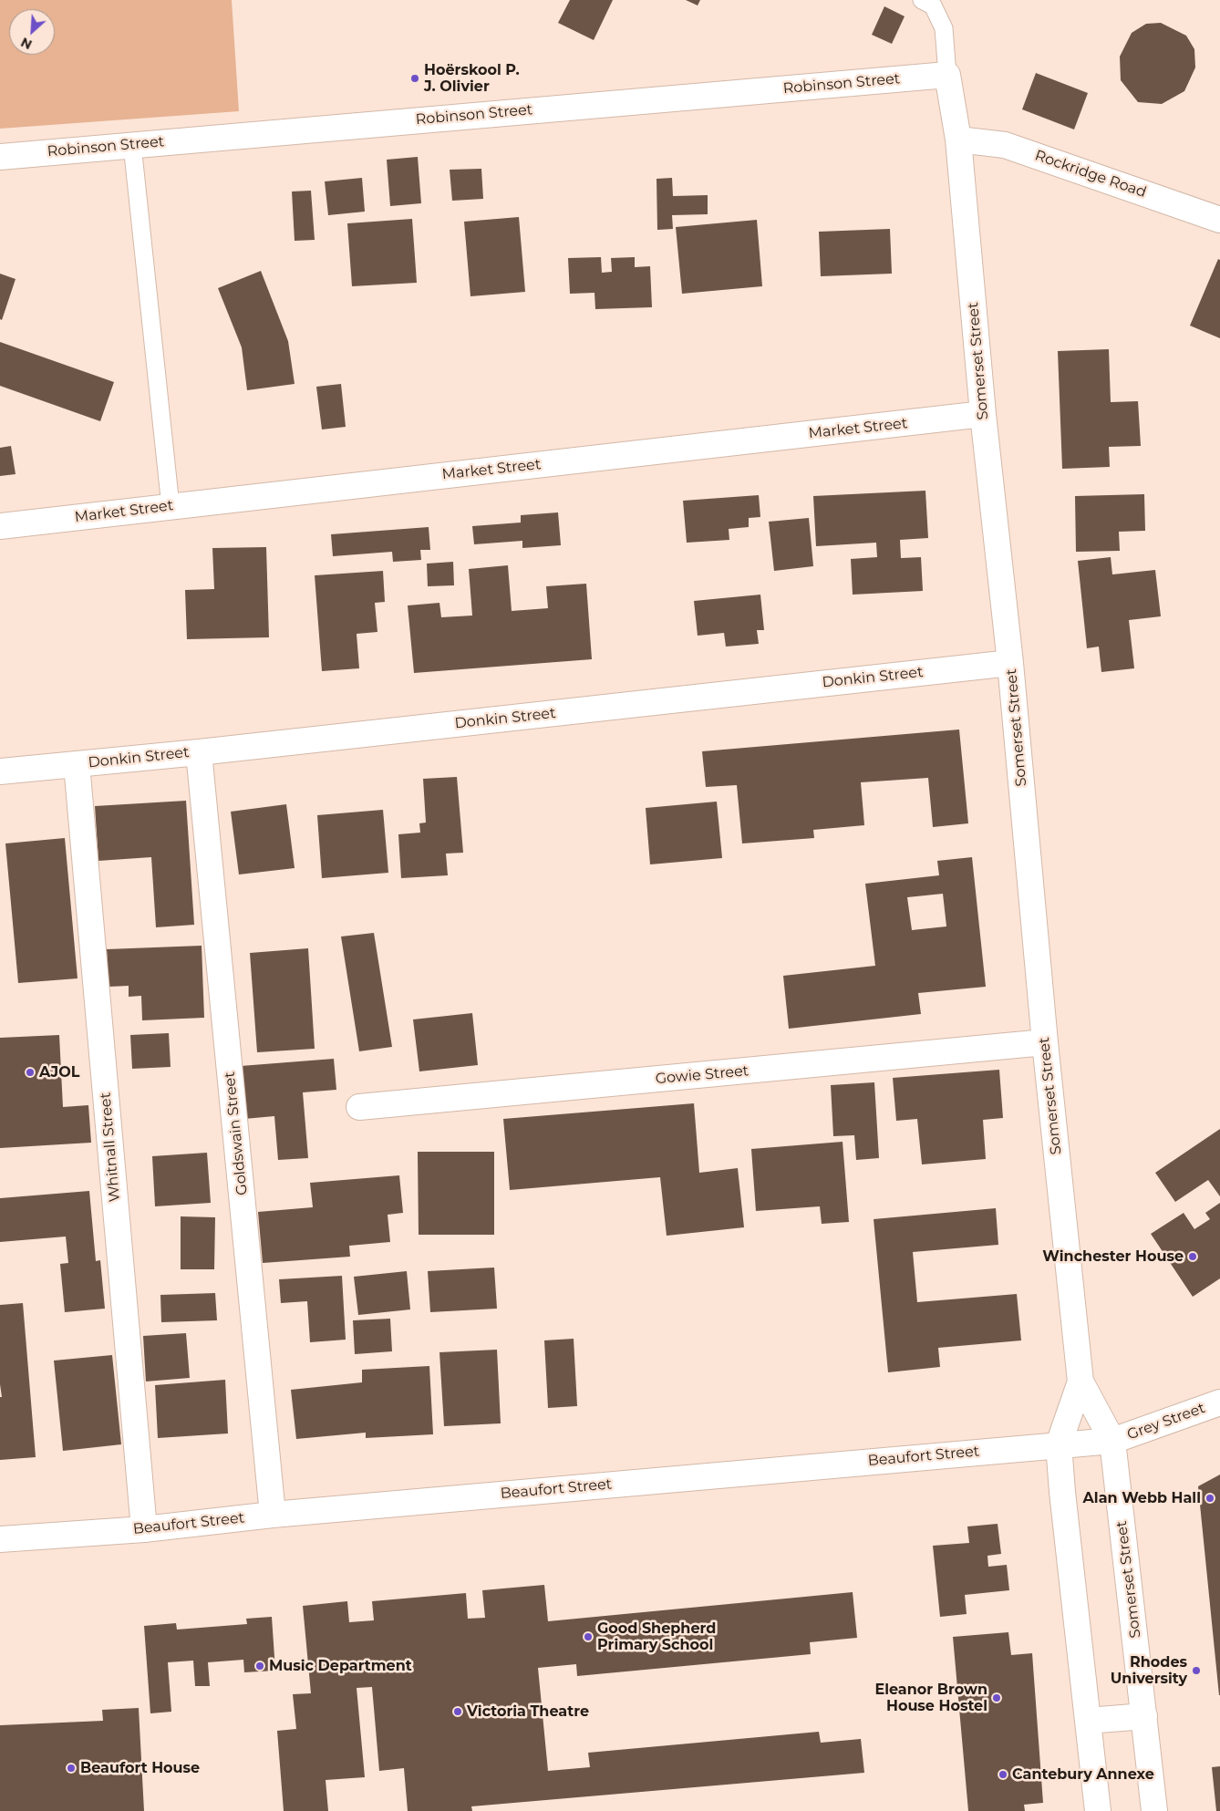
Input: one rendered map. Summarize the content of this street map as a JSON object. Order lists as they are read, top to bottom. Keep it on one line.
{"streets":{"street":["Robinson Street","Rockridge Road","Somerset Street","Market Street","Donkin Street","Gowie Street","Goldswain Street","Whitnall Street","Grey Street","Beaufort Street"]},"crossings":[["Robinson Street","Somerset Street"],["Rockridge Road","Somerset Street"],["Somerset Street","Market Street"],["Somerset Street","Donkin Street"],["Somerset Street","Gowie Street"],["Somerset Street","Grey Street"],["Somerset Street","Beaufort Street"],["Donkin Street","Goldswain Street"],["Donkin Street","Whitnall Street"],["Goldswain Street","Beaufort Street"],["Whitnall Street","Beaufort Street"],["Grey Street","Beaufort Street"]],"places":["Hoërskool P. J. Olivier","AJOL","Winchester House","Alan Webb Hall","Good Shepherd Primary School","Music Department","Rhodes University","Eleanor Brown House Hostel","Victoria Theatre","Beaufort House","Cantebury Annexe"],"north":"bottom left"}
